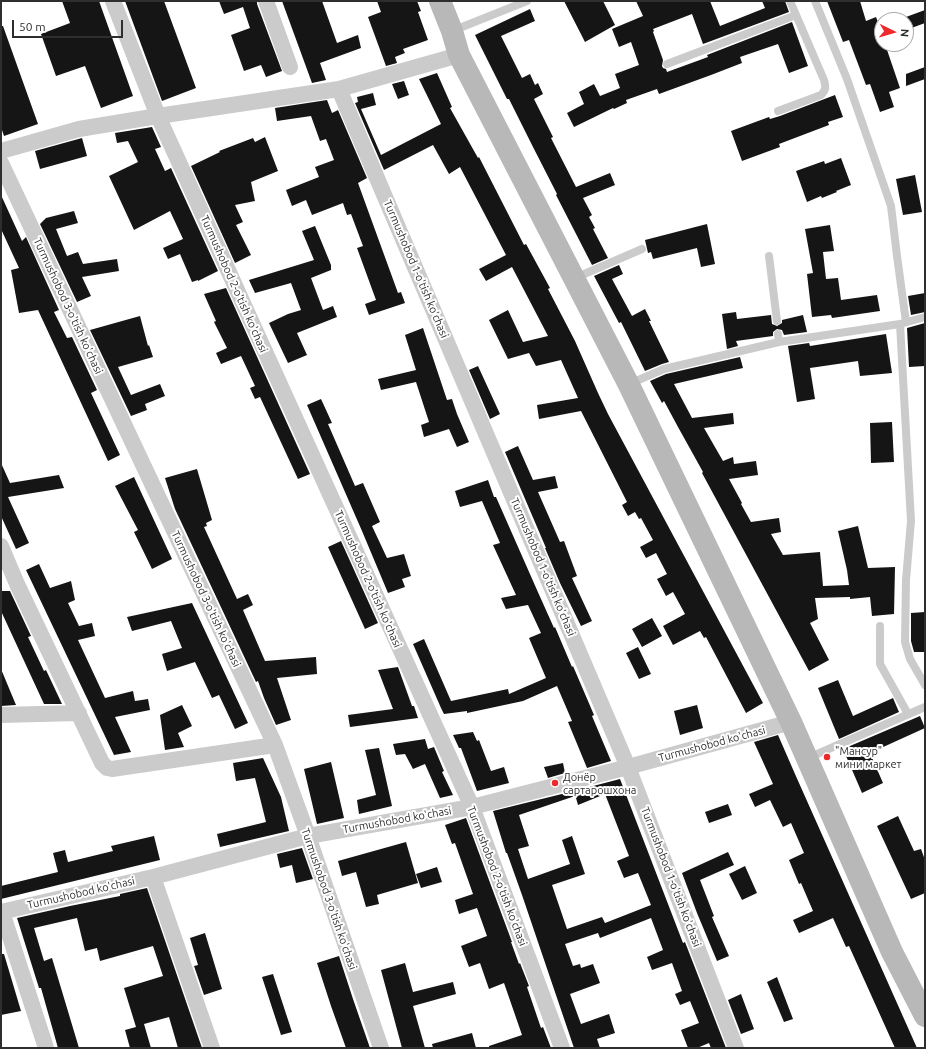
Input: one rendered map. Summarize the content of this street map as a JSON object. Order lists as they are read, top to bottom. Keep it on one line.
{"streets":{"street":["Turmushobod 1-o'tish ko'chasi","Turmushobod 2-o'tish ko'chasi","Turmushobod 3-o'tish ko'chasi","Turmushobod ko'chasi"]},"crossings":[["Turmushobod 1-o'tish ko'chasi","Turmushobod ko'chasi"],["Turmushobod 2-o'tish ko'chasi","Turmushobod ko'chasi"],["Turmushobod 3-o'tish ko'chasi","Turmushobod ko'chasi"]],"places":["\"Мансур\" мини маркет","Донёр сартарошхона"],"scale_bar":"50 m","north":"right"}
